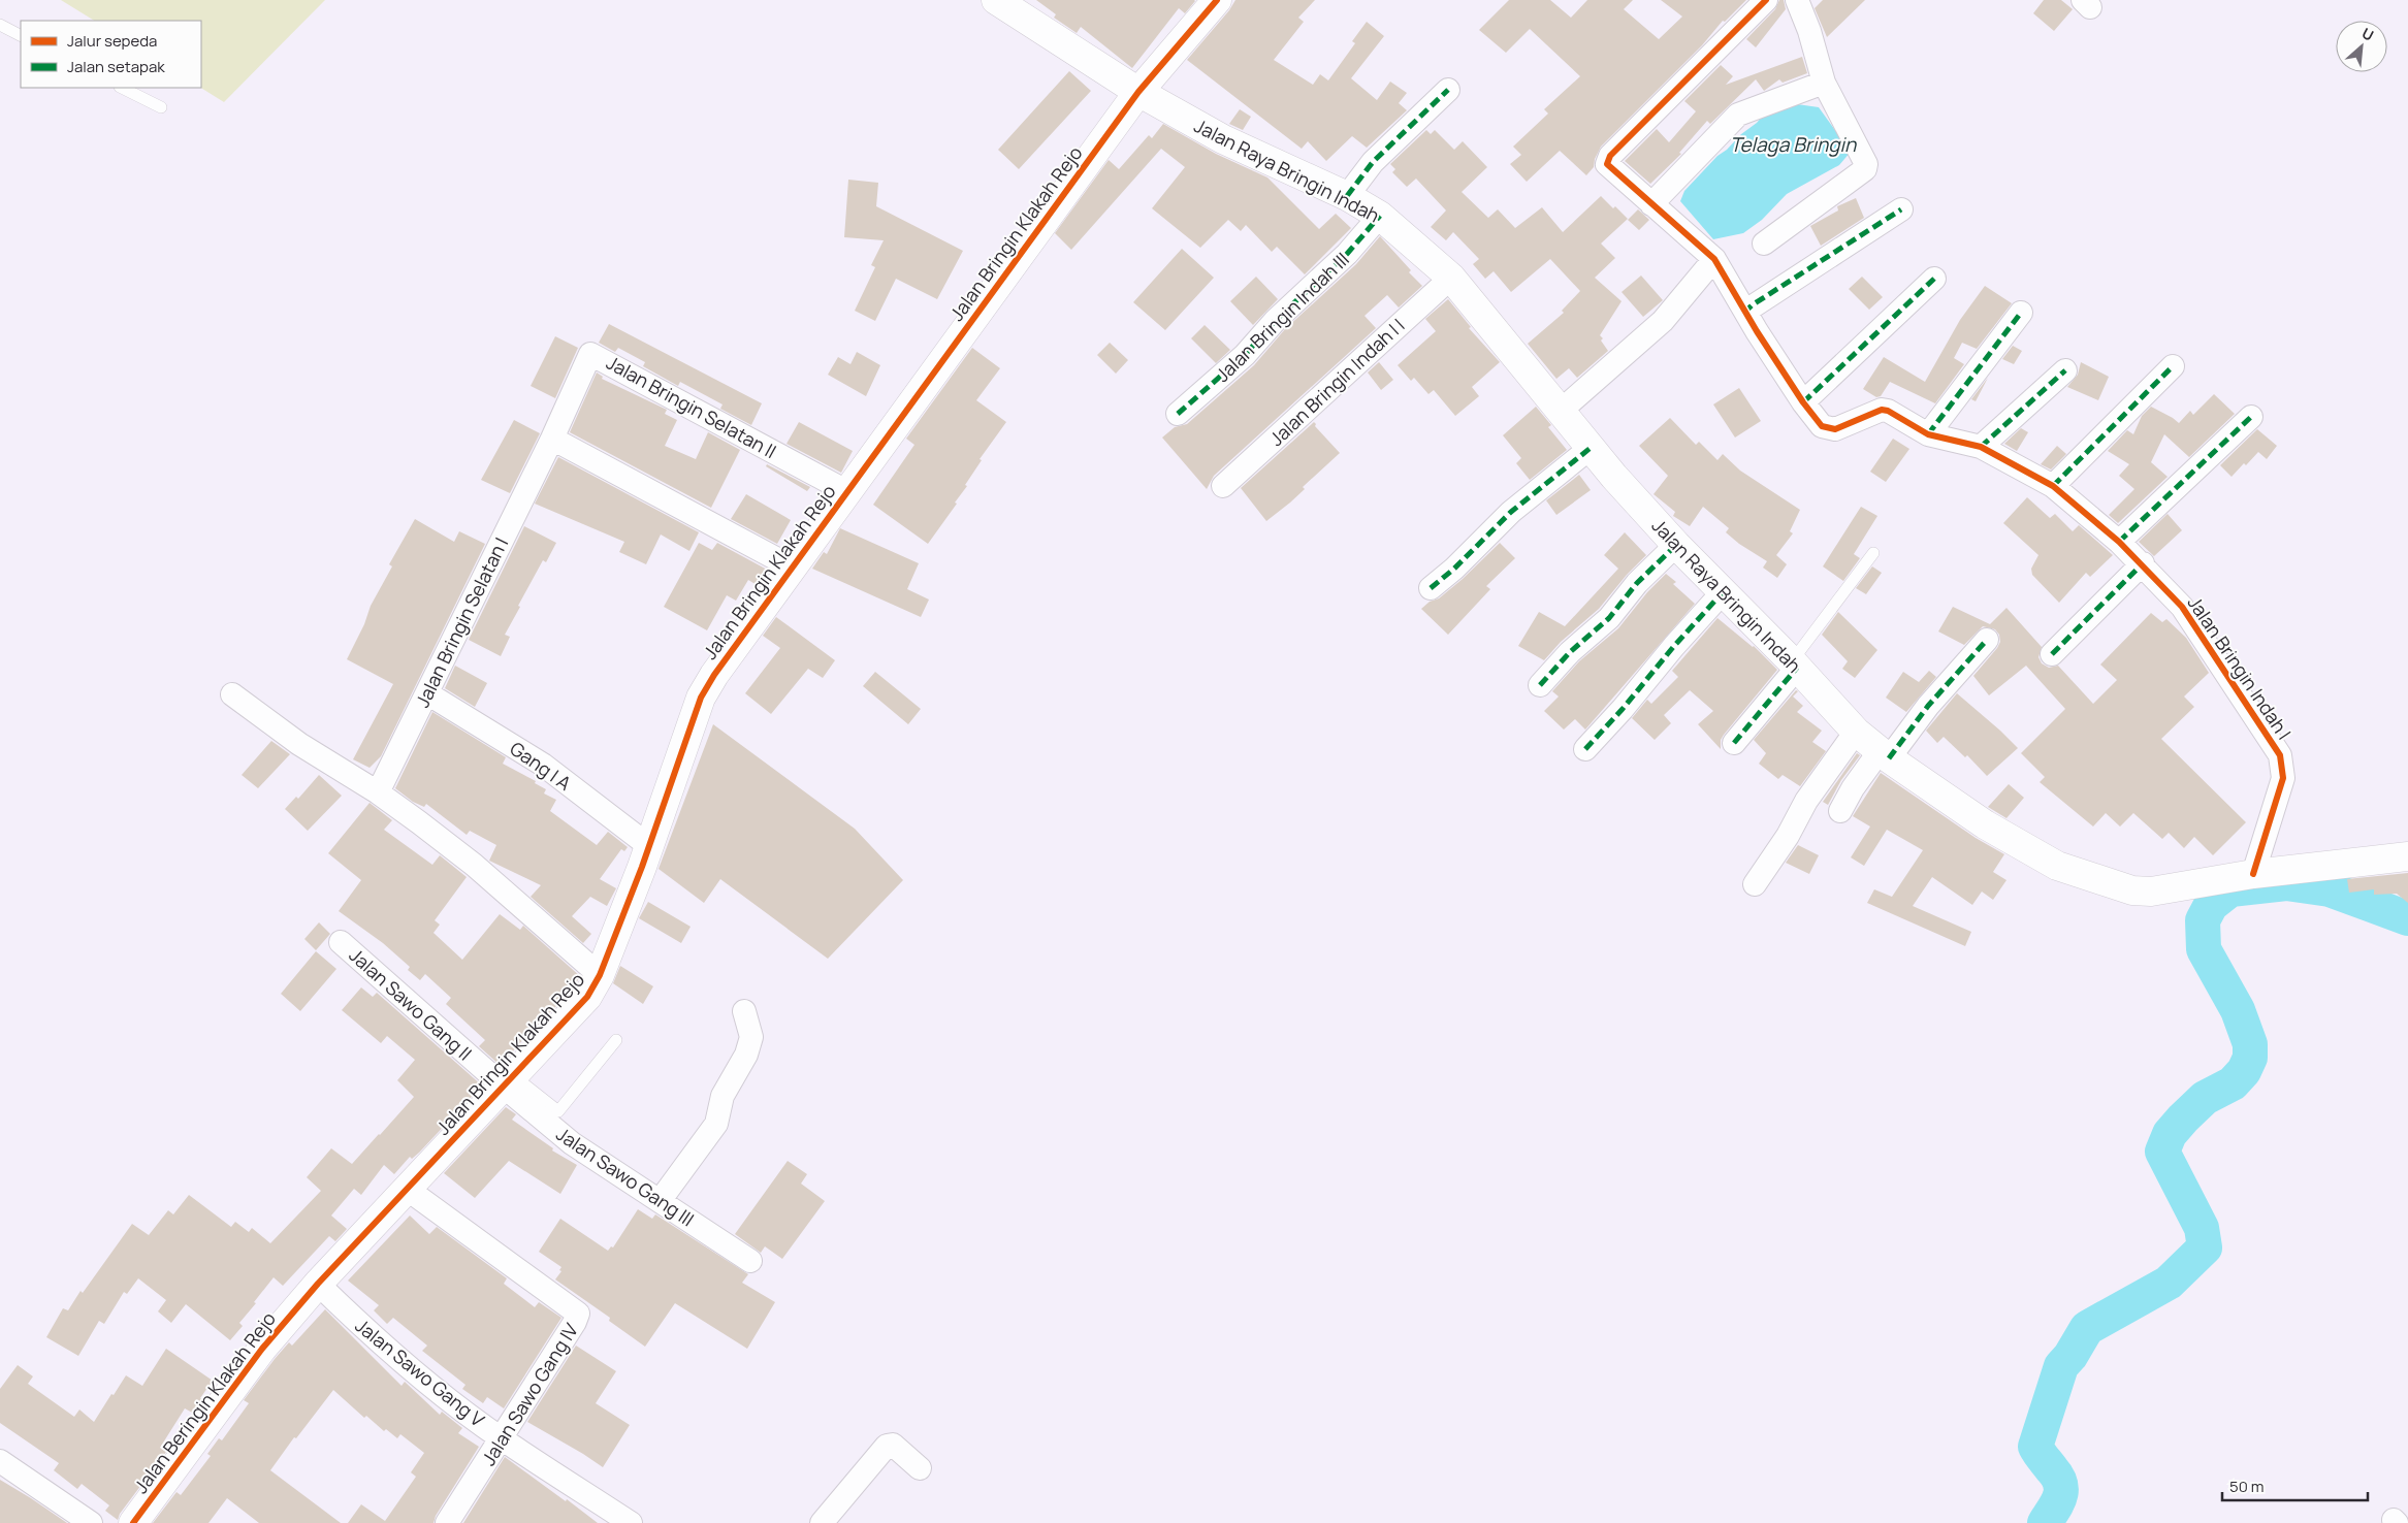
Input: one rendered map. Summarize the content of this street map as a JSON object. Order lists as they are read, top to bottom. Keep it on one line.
{"streets":{"street":["Jalan Raya Bringin Indah","Jalan Bringin Klakah Rejo","Jalan Bringin Indah III","Jalan Bringin Indah I I","Jalan Bringin Selatan II","Jalan Bringin Selatan I","Jalan Bringin Indah I","Gang I A","Jalan Sawo Gang II","Jalan Sawo Gang III","Jalan Sawo Gang V","Jalan Sawo Gang IV","Jalan Beringin Klakah Rejo"]},"crossings":[["Jalan Raya Bringin Indah","Jalan Bringin Klakah Rejo"],["Jalan Raya Bringin Indah","Jalan Bringin Indah III"],["Jalan Raya Bringin Indah","Jalan Bringin Indah I I"],["Jalan Raya Bringin Indah","Jalan Bringin Indah I"],["Jalan Bringin Klakah Rejo","Jalan Bringin Selatan II"],["Jalan Bringin Klakah Rejo","Gang I A"],["Jalan Bringin Klakah Rejo","Jalan Sawo Gang II"],["Jalan Bringin Klakah Rejo","Jalan Sawo Gang III"],["Jalan Bringin Klakah Rejo","Jalan Sawo Gang IV"],["Jalan Bringin Klakah Rejo","Jalan Beringin Klakah Rejo"],["Jalan Bringin Selatan II","Jalan Bringin Selatan I"],["Jalan Bringin Selatan I","Gang I A"],["Jalan Sawo Gang II","Jalan Sawo Gang III"],["Jalan Sawo Gang V","Jalan Sawo Gang IV"],["Jalan Sawo Gang V","Jalan Beringin Klakah Rejo"],["Jalan Sawo Gang IV","Jalan Beringin Klakah Rejo"]],"water":["Telaga Bringin"],"legend":["Jalur sepeda","Jalan setapak"],"scale_bar":"50 m","north":"top right"}
